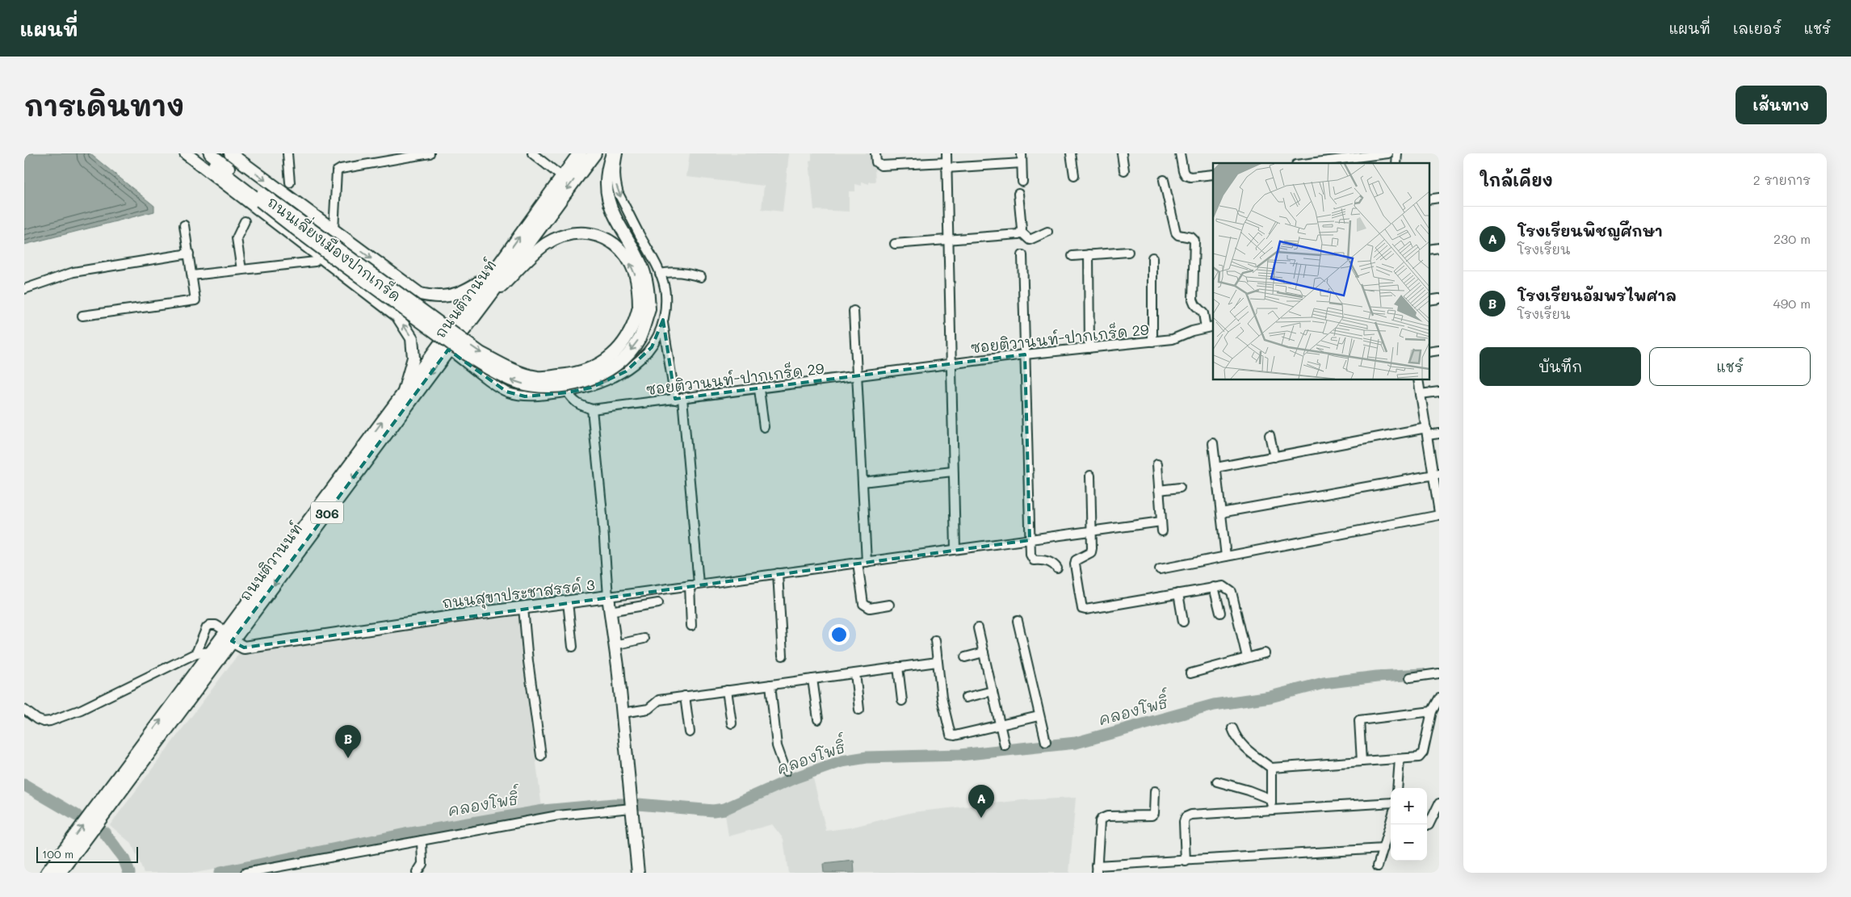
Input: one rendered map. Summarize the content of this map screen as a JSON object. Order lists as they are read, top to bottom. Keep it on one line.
{"streets":{"main road":["ถนนเลี่ยงเมืองปากเกร็ด","ถนนติวานนท์","306","ถนนสุขาประชาสรรค์ 3"],"street":["ซอยติวานนท์-ปากเกร็ด 29"]},"crossings":[["ถนนเลี่ยงเมืองปากเกร็ด","ถนนติวานนท์"],["ถนนติวานนท์","ถนนสุขาประชาสรรค์ 3"]],"water":["คลองโพธิ์"],"scale_bar":"100 m","page":{"header":"แผนที่","nav":["แผนที่","เลเยอร์","แชร์"],"buttons":["เส้นทาง",["บันทึก","แชร์"]],"title":"การเดินทาง","heading":["ใกล้เคียง","2 รายการ"],"list":[{"mark":"A","name":"โรงเรียนพิชญศึกษา","note":"โรงเรียน","value":"230 m"},{"mark":"B","name":"โรงเรียนอัมพรไพศาล","note":"โรงเรียน","value":"490 m"}],"pins":["B","A"],"map_buttons":["+","−"],"scale":"100 m"}}
